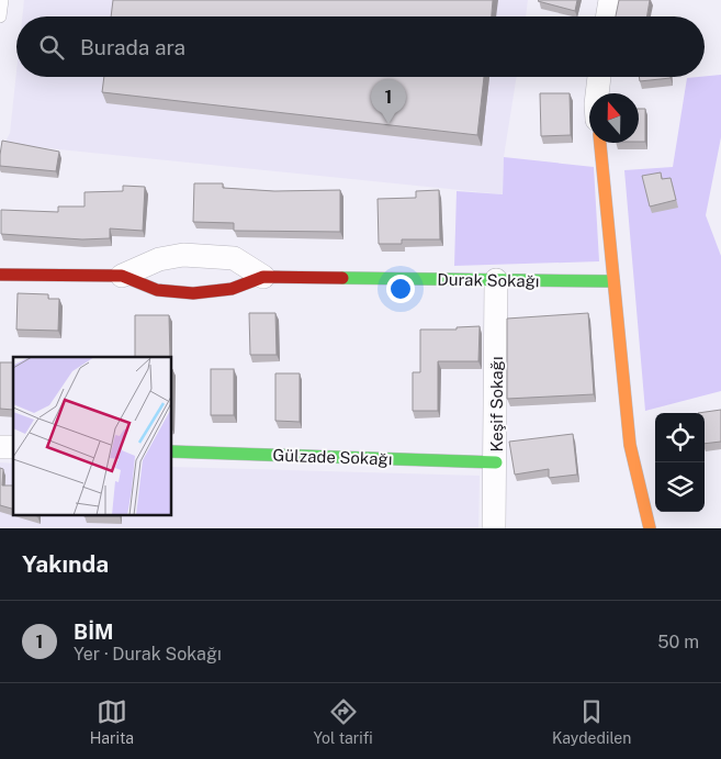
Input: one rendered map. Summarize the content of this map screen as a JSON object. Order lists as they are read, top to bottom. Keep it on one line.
{"streets":{"street":["Durak Sokağı","Keşif Sokağı","Gülzade Sokağı"]},"crossings":[["Durak Sokağı","Keşif Sokağı"],["Keşif Sokağı","Gülzade Sokağı"]],"north":"top","page":{"search":"Burada ara","pins":"1","heading":"Yakında","list":[{"mark":"1","name":"BİM","note":"Yer · Durak Sokağı","value":"50 m"}],"nav":["Harita","Yol tarifi","Kaydedilen"]}}
